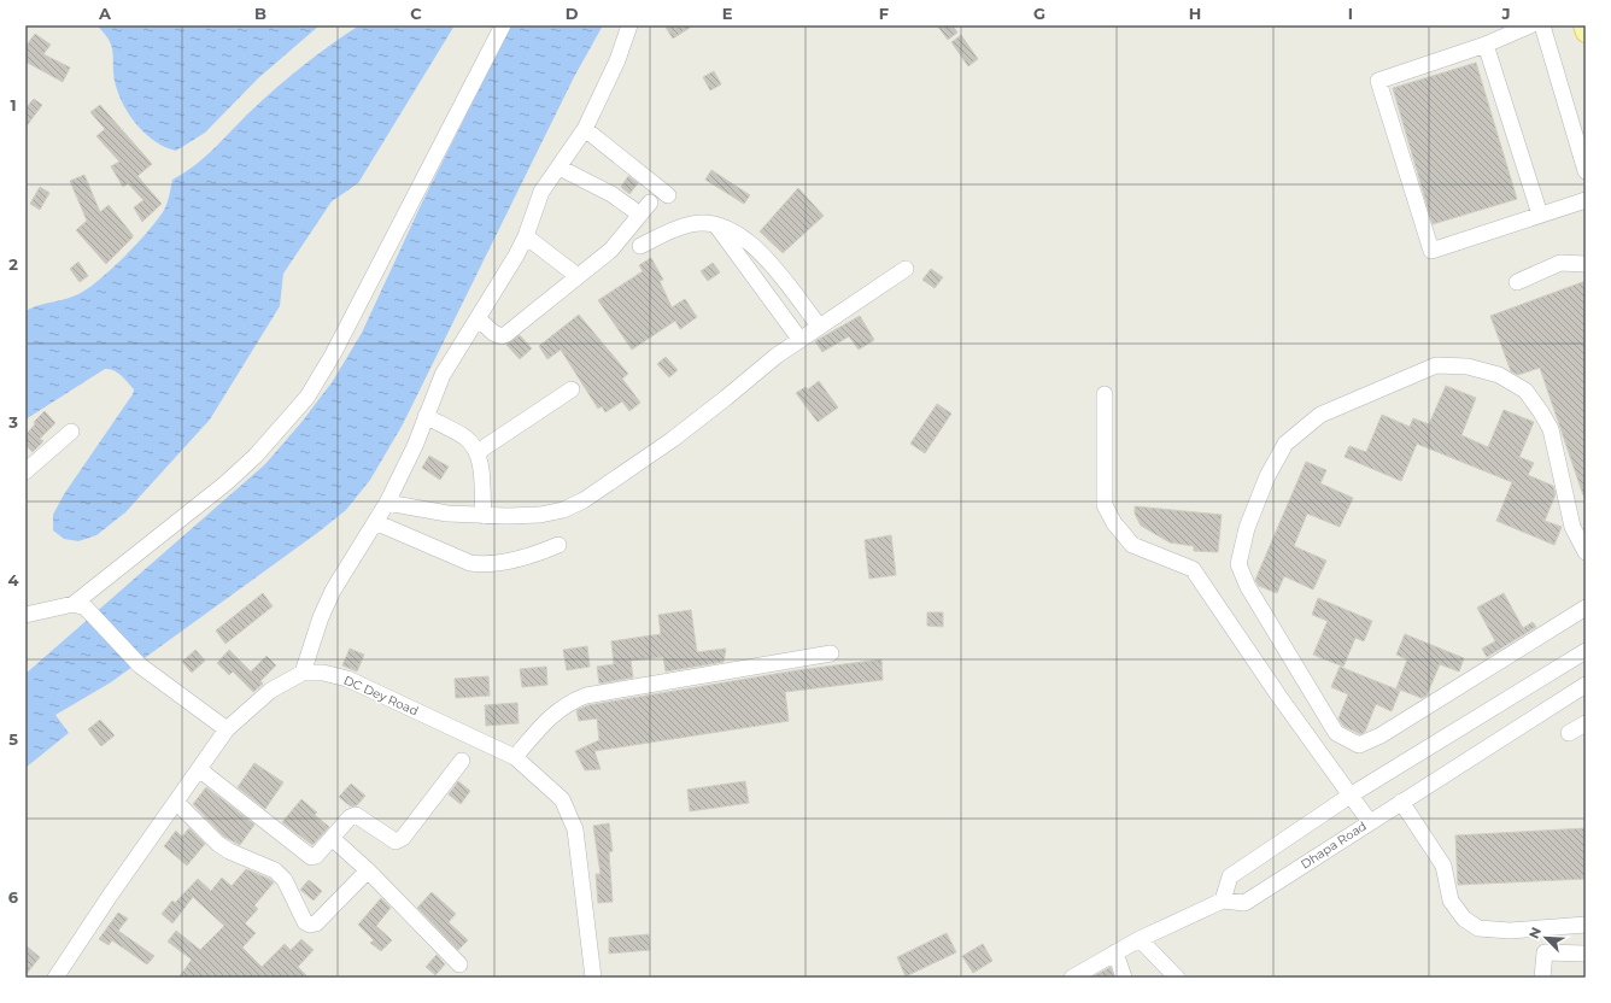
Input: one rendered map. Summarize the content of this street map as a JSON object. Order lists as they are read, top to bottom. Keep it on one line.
{"streets":{"street":["DC Dey Road","Dhapa Road"]},"north":"top left","grid":{"columns":["A","B","C","D","E","F","G","H","I","J"],"rows":["1","2","3","4","5","6"]}}
